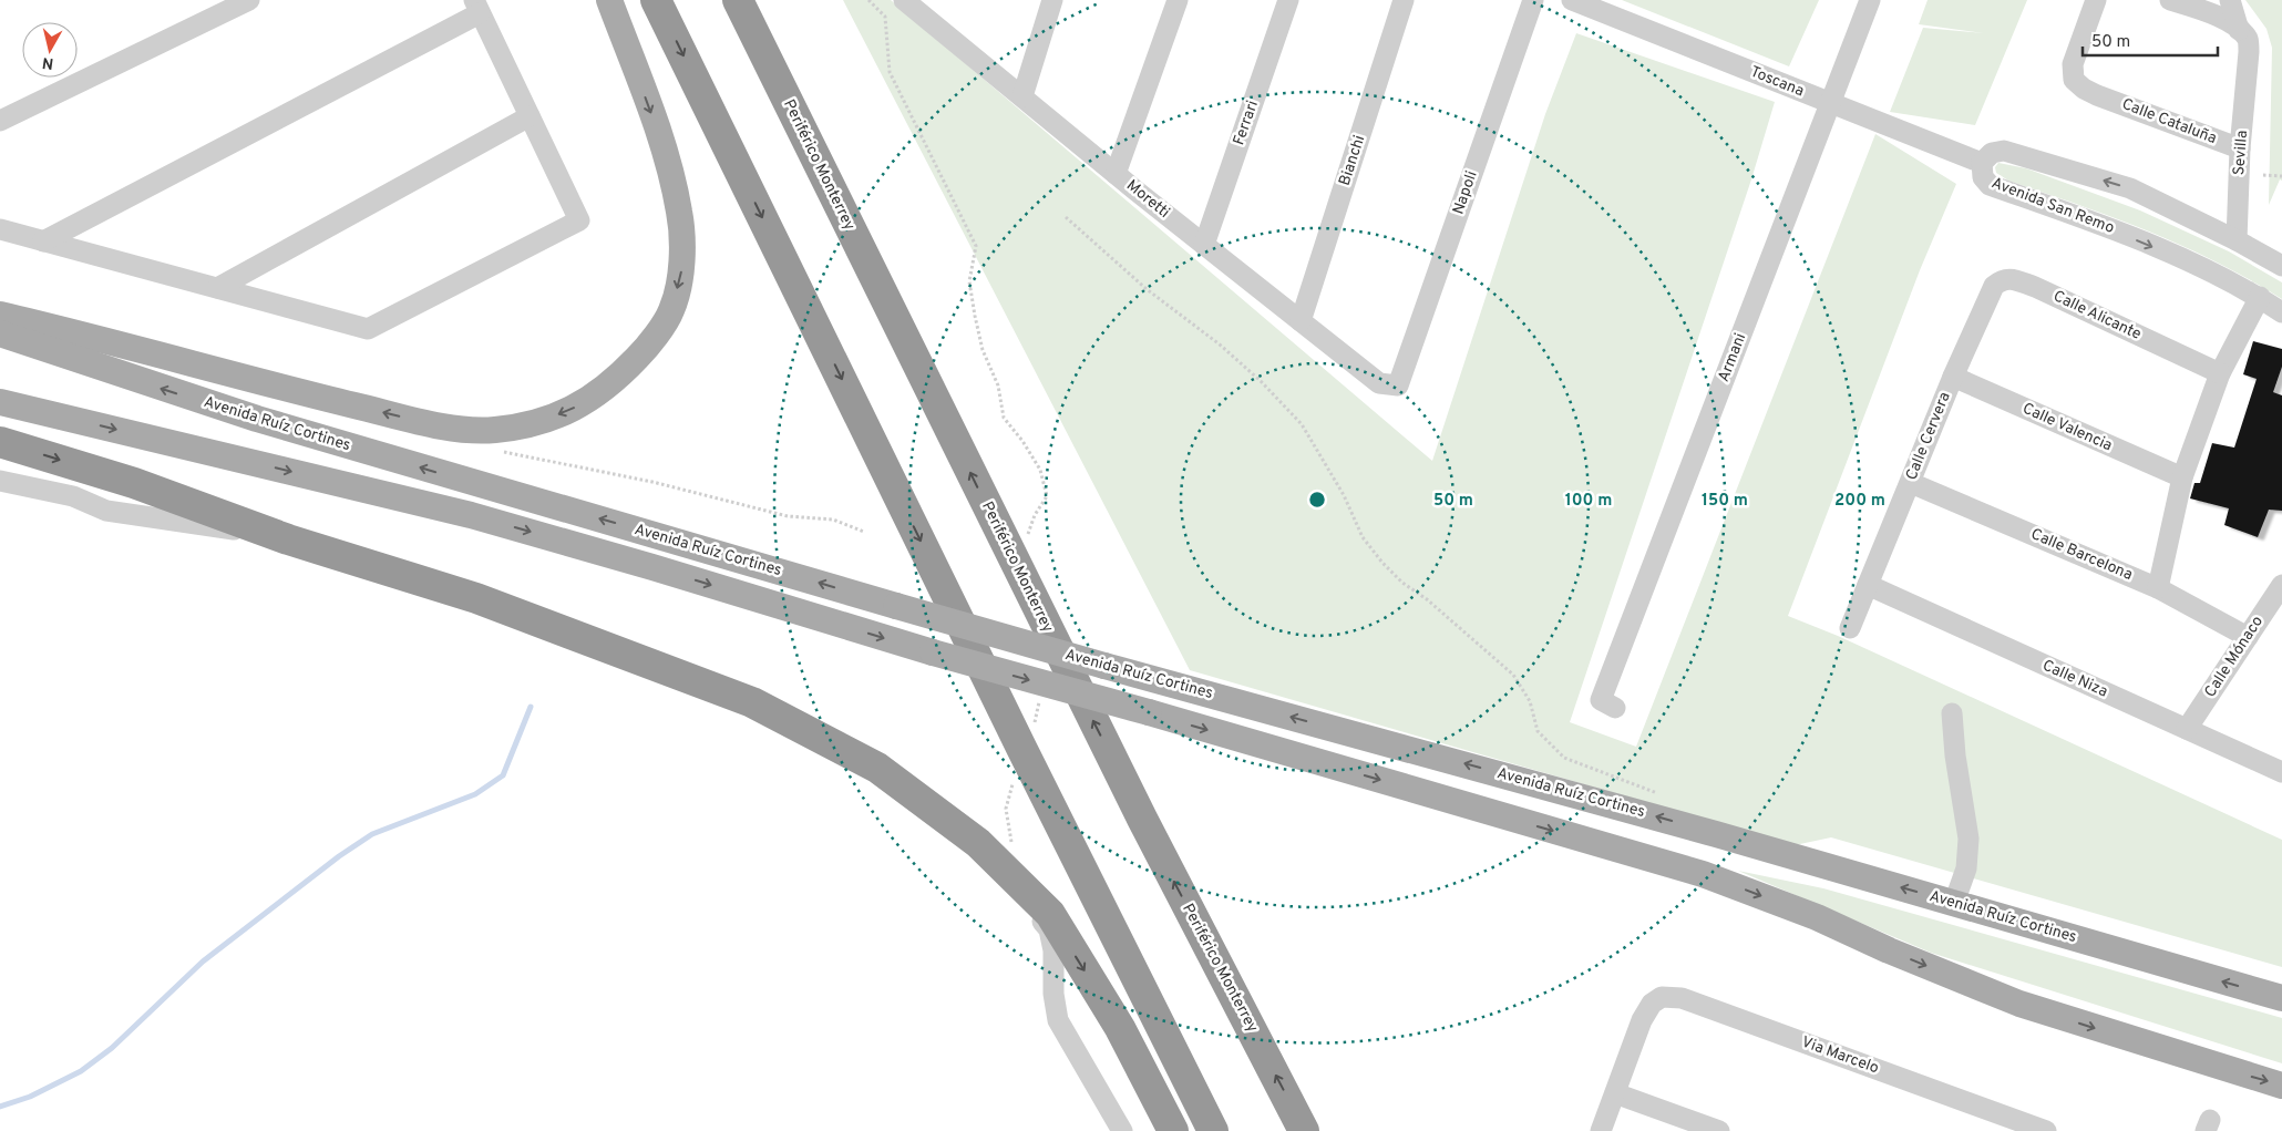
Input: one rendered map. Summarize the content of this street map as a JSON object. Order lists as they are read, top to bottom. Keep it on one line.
{"streets":{"highway":["Periférico Monterrey"],"main road":["Avenida Ruíz Cortines"],"street":["Toscana","Calle Cataluña","Ferrari","Sevilla","Bianchi","Napoli","Moretti","Avenida San Remo","Calle Alicante","Armani","Calle Valencia","Calle Cervera","Calle Barcelona","Calle Mónaco","Calle Niza","Via Marcelo"]},"crossings":[["Toscana","Avenida San Remo"],["Toscana","Armani"],["Calle Cataluña","Sevilla"],["Ferrari","Moretti"],["Sevilla","Avenida San Remo"],["Bianchi","Moretti"],["Napoli","Moretti"],["Calle Alicante","Calle Cervera"],["Calle Valencia","Calle Cervera"],["Calle Cervera","Calle Barcelona"],["Calle Cervera","Calle Niza"],["Calle Barcelona","Calle Mónaco"],["Calle Mónaco","Calle Niza"]],"scale_bar":"50 m","north":"bottom","rings":["50 m","100 m","150 m","200 m"]}
